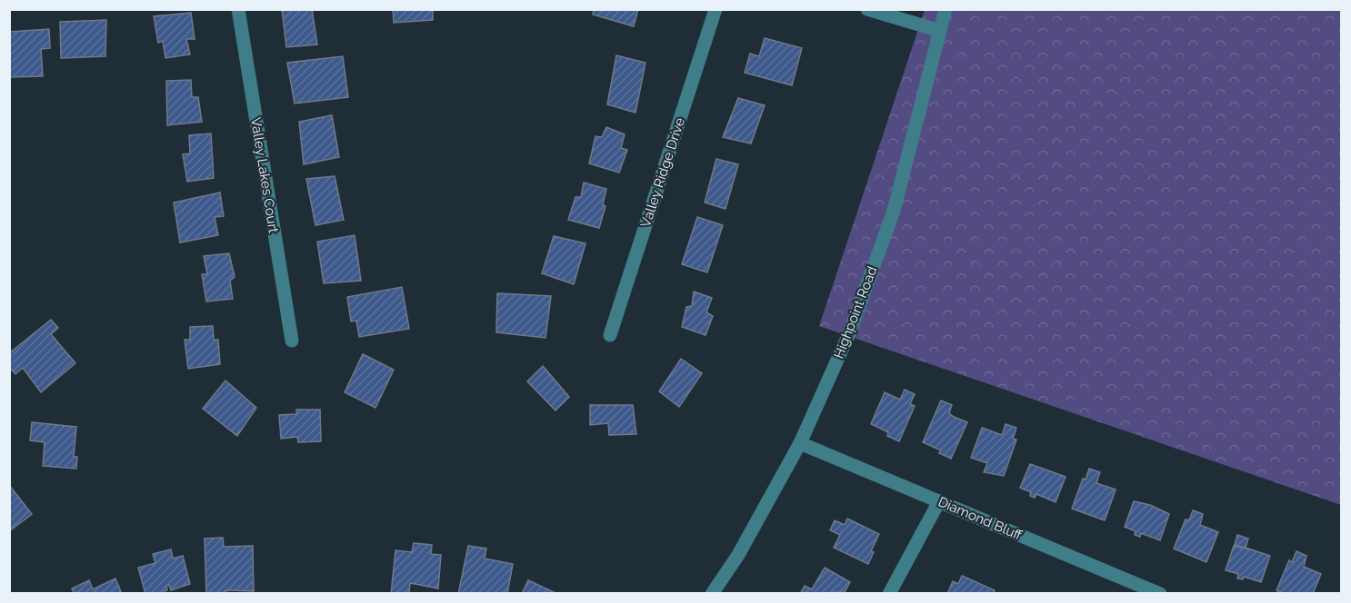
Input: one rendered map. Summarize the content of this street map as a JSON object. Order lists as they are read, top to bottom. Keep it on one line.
{"streets":{"street":["Valley Ridge Drive","Valley Lakes Court","Highpoint Road","Diamond Bluff"]},"crossings":[["Highpoint Road","Diamond Bluff"]]}
